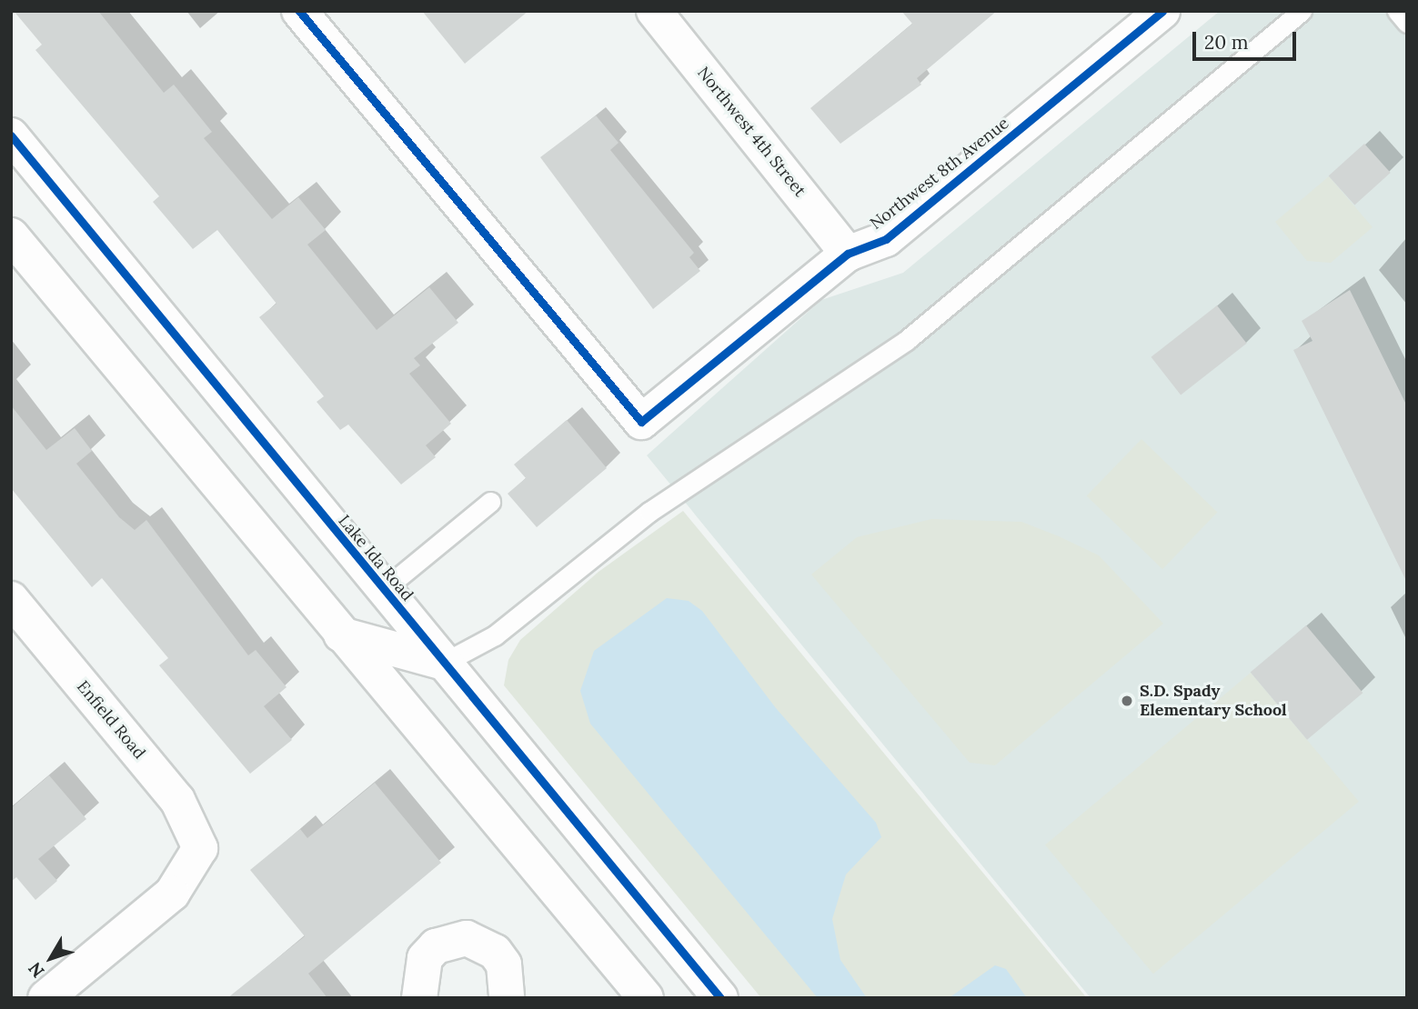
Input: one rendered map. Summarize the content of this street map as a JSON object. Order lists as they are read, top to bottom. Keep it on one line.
{"streets":{"street":["Northwest 4th Street","Northwest 8th Avenue","Lake Ida Road","Enfield Road"]},"crossings":[["Northwest 4th Street","Northwest 8th Avenue"]],"places":["S.D. Spady Elementary School"],"scale_bar":"20 m","north":"bottom left"}
